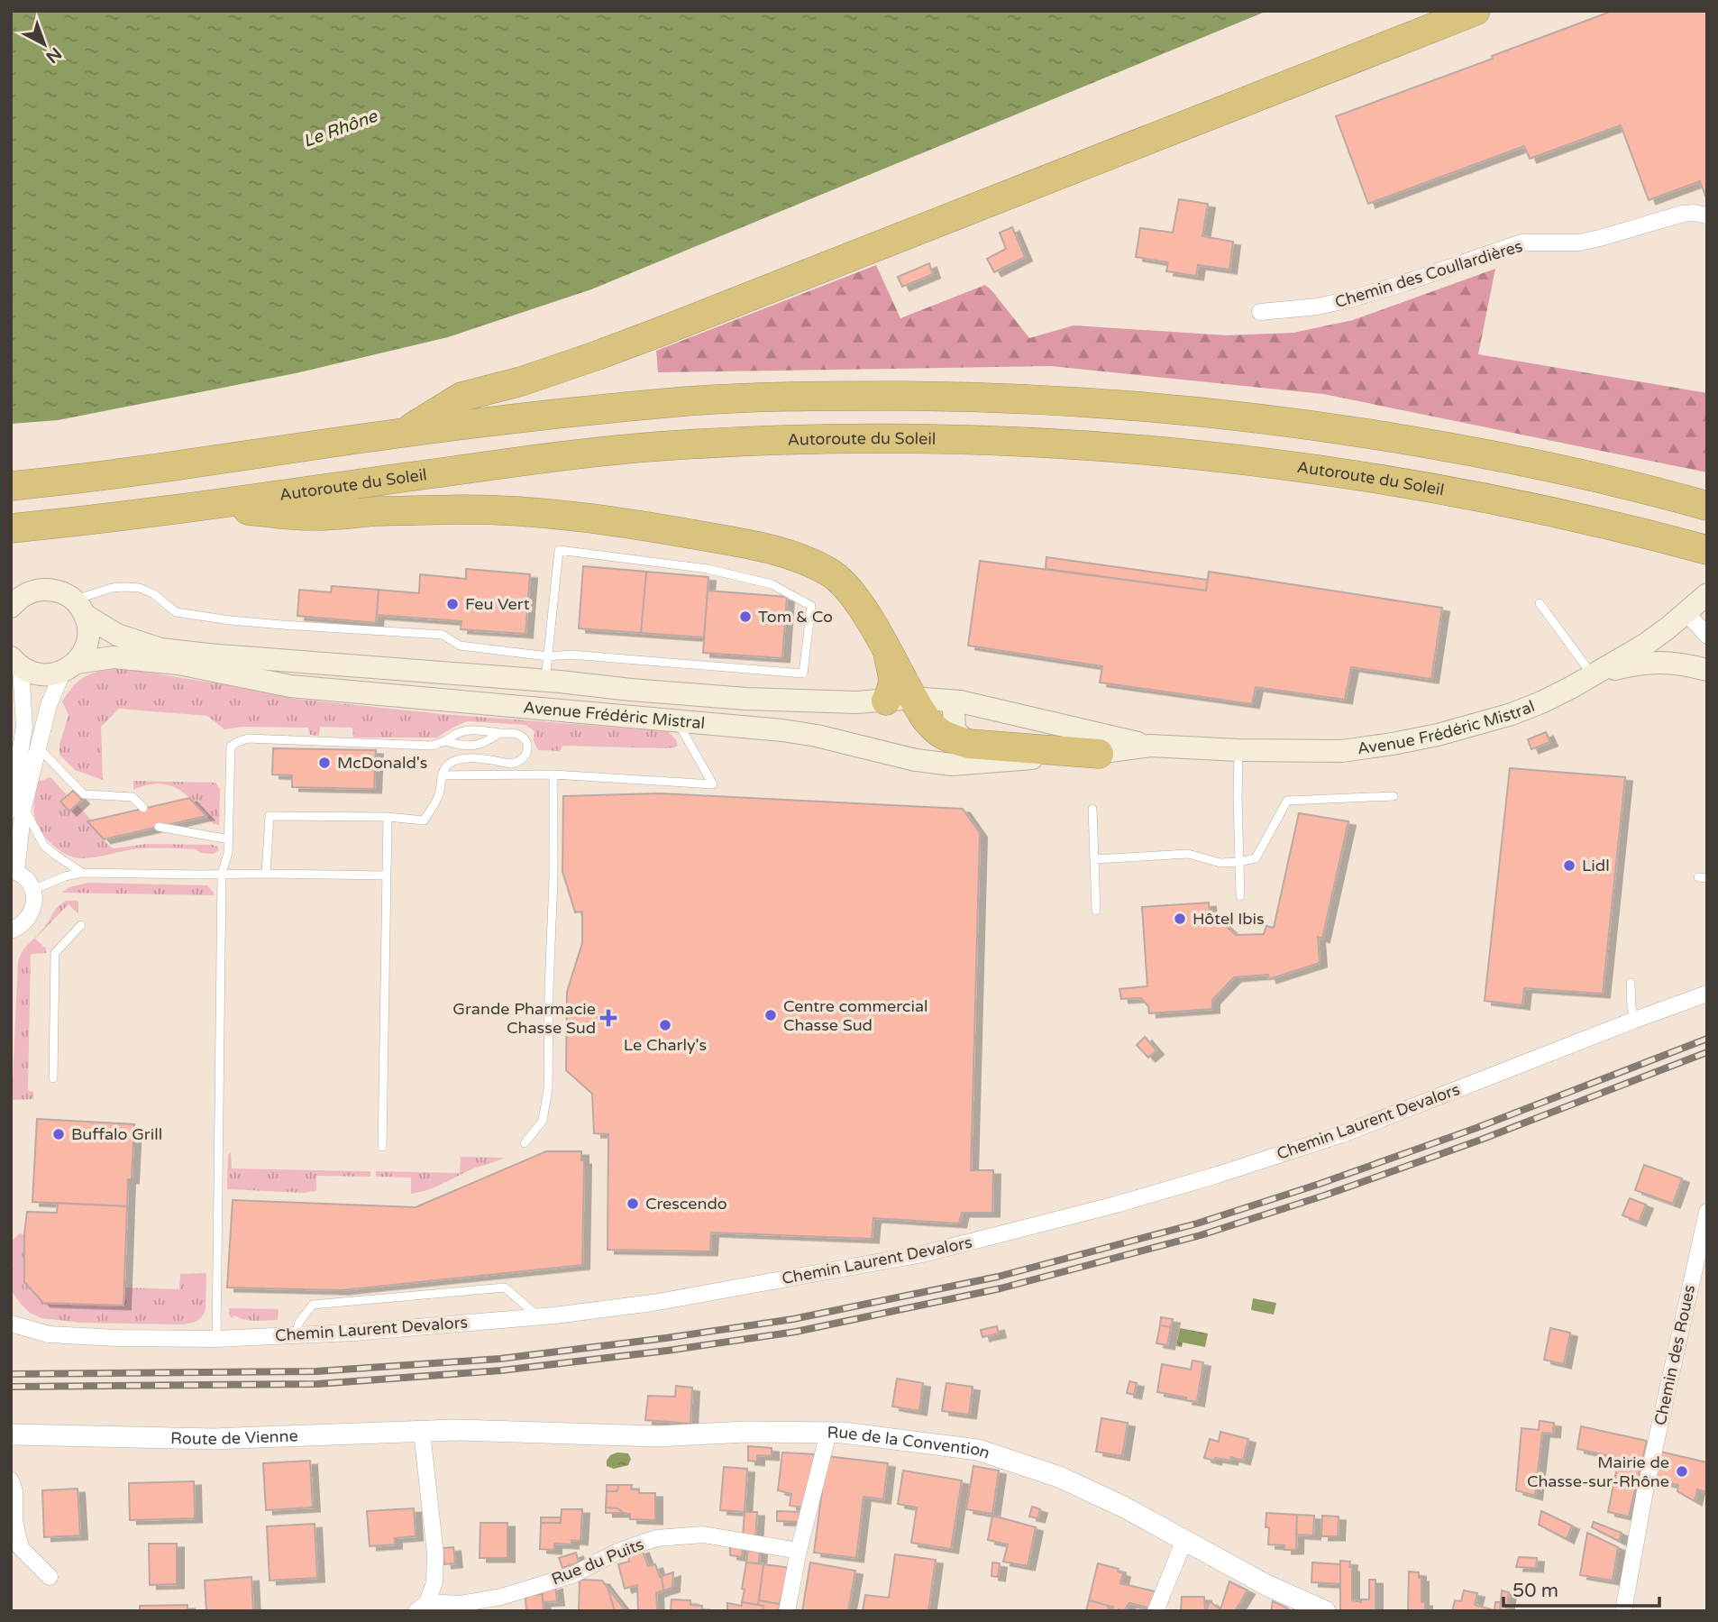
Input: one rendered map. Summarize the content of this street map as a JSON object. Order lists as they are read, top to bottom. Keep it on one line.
{"streets":{"highway":["Autoroute du Soleil"],"main road":["Avenue Frédéric Mistral"],"street":["Chemin des Coullardières","Chemin Laurent Devalors","Chemin des Roues","Route de Vienne","Rue de la Convention","Rue du Puits"]},"crossings":[["Route de Vienne","Rue de la Convention"]],"water":["Le Rhône"],"places":{"other":["Feu Vert","Tom & Co","McDonald's","Lidl","Hôtel Ibis","Centre commercial Chasse Sud","Le Charly's","Buffalo Grill","Crescendo","Mairie de Chasse-sur-Rhône"],"health":["Grande Pharmacie Chasse Sud"]},"scale_bar":"50 m","north":"bottom right"}
